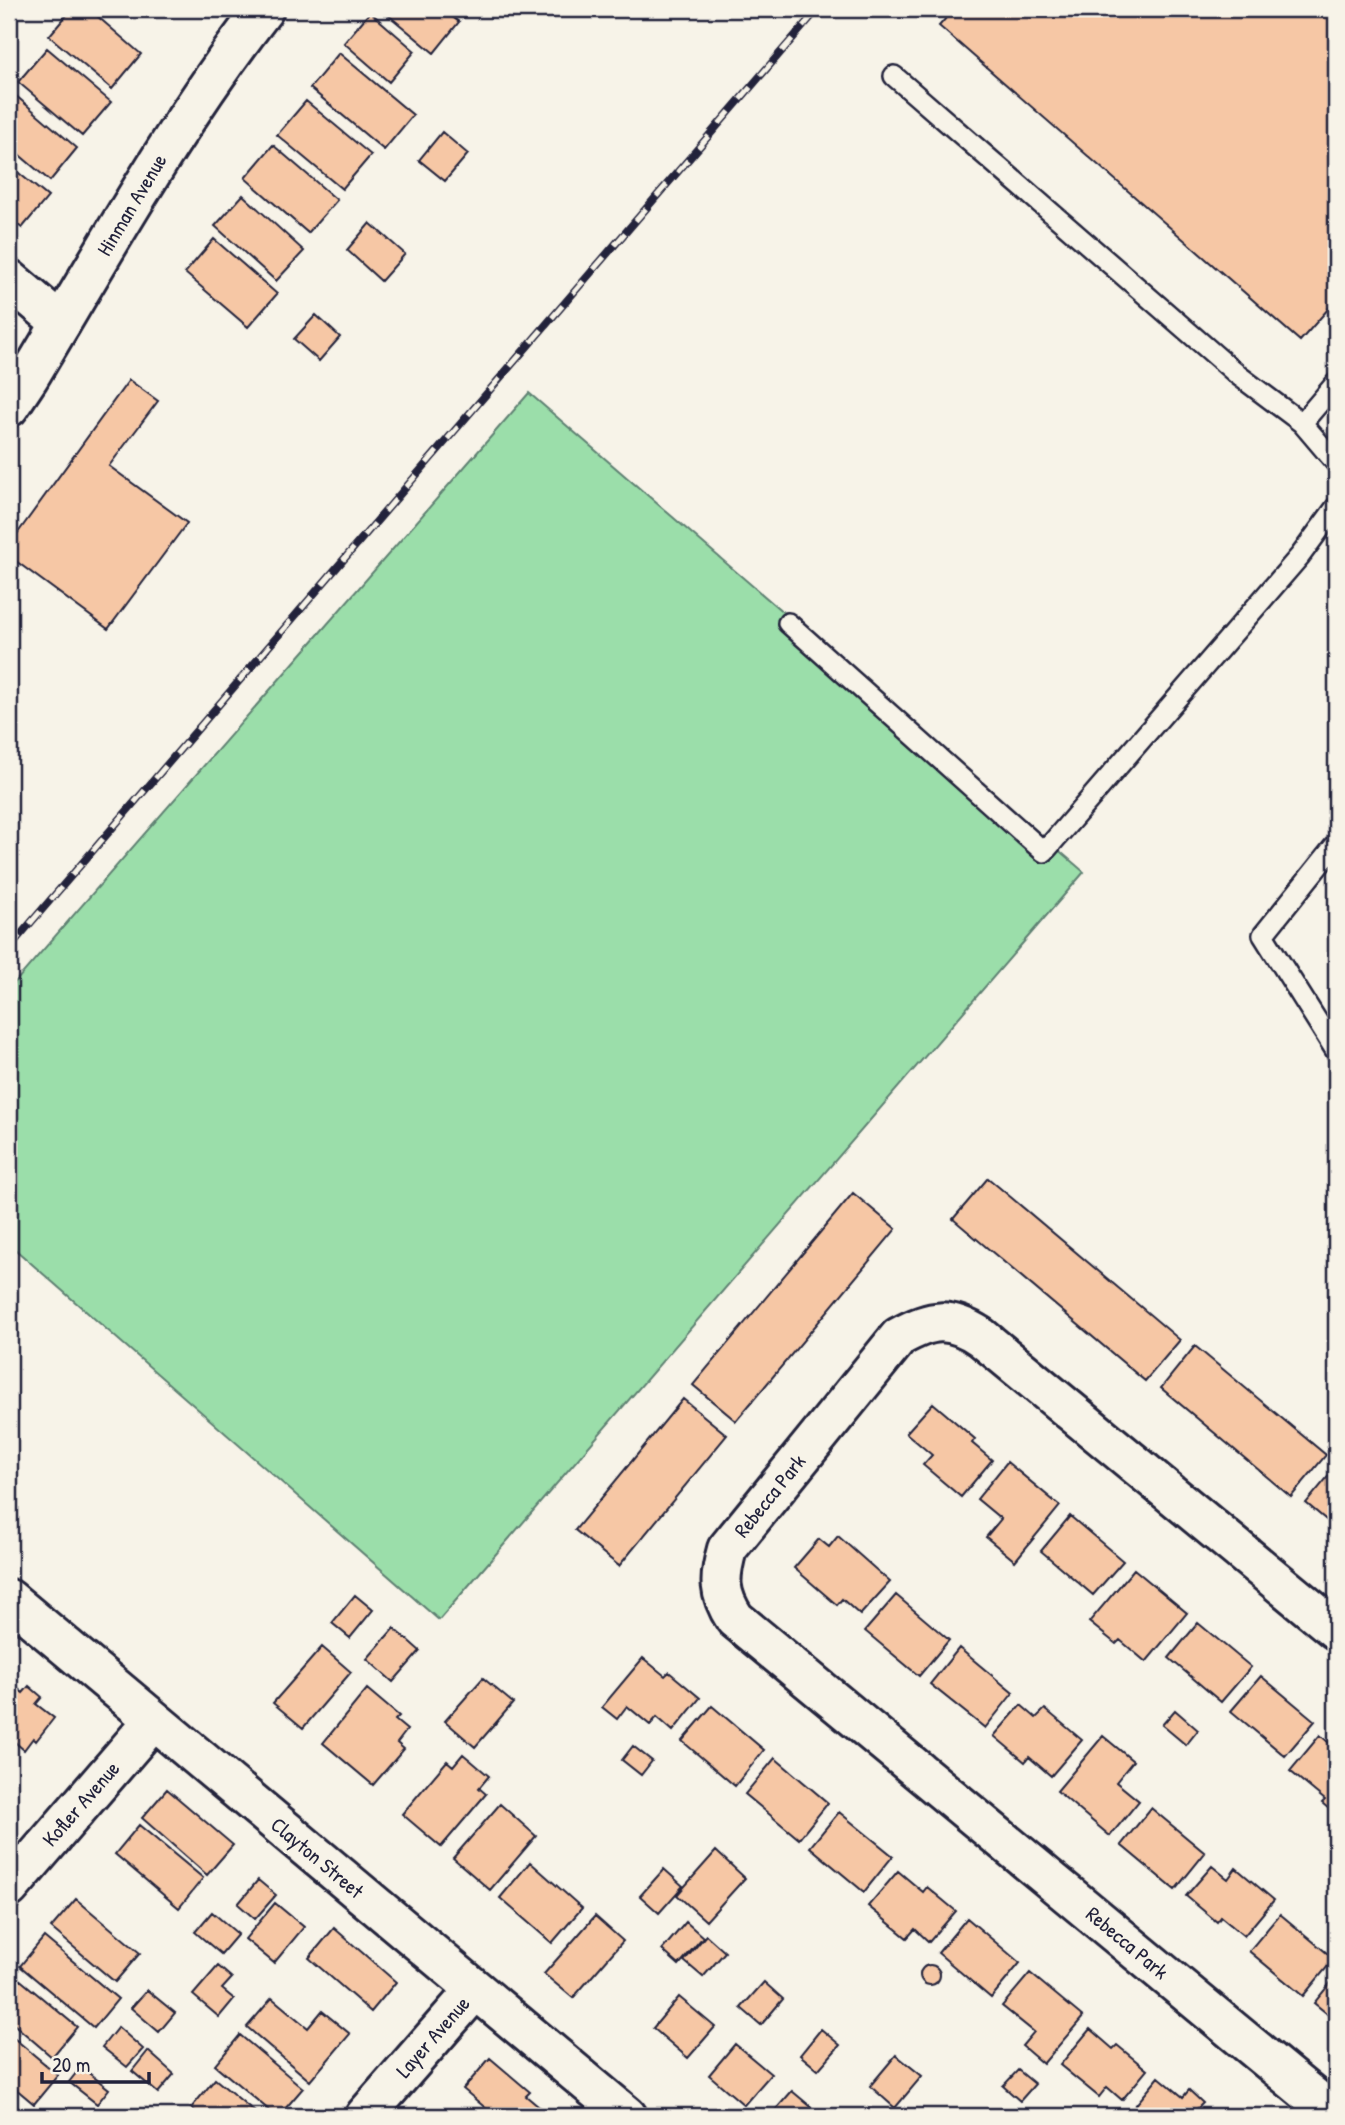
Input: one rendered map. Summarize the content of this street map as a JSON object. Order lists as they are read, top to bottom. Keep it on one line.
{"streets":{"street":["Hinman Avenue","Rebecca Park","Kofler Avenue","Clayton Street","Layer Avenue"]},"crossings":[["Kofler Avenue","Clayton Street"],["Clayton Street","Layer Avenue"]],"scale_bar":"20 m"}
